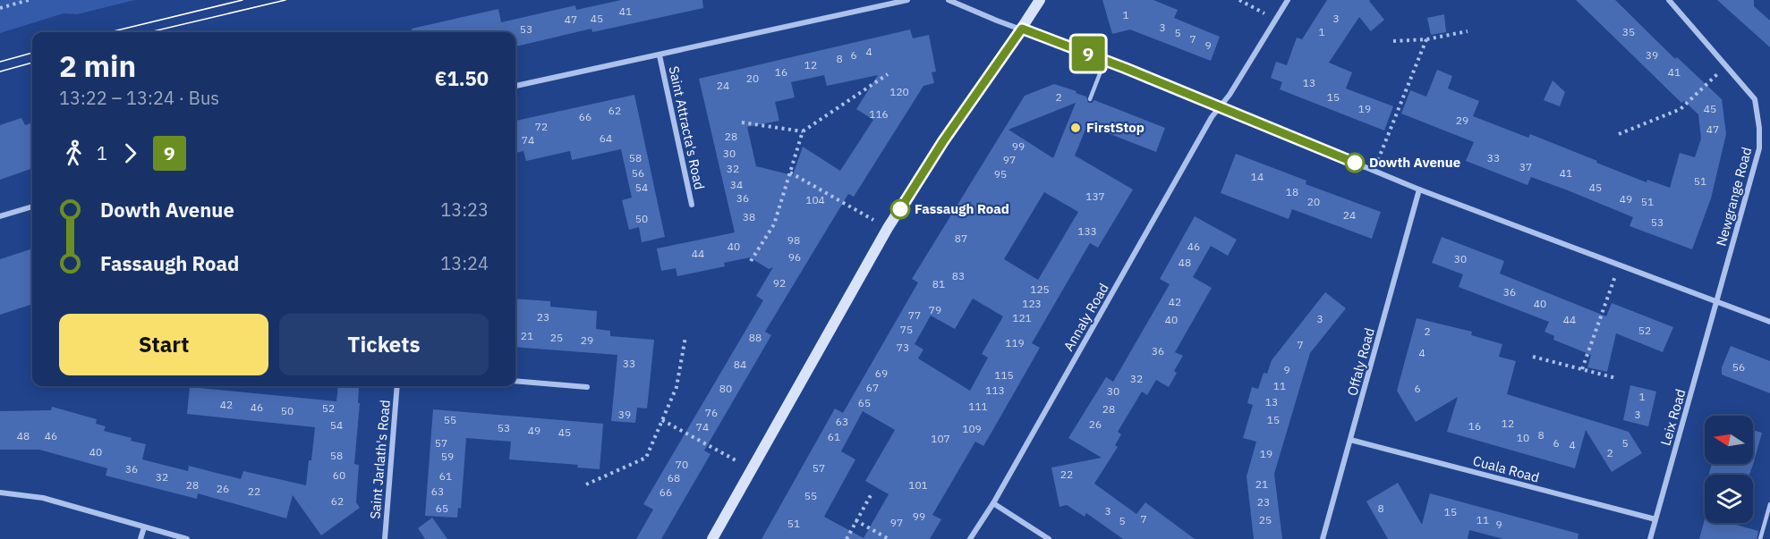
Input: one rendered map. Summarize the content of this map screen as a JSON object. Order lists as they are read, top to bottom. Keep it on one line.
{"streets":{"street":["Saint Attracta's Road","Newgrange Road","Annaly Road","Offaly Road","Leix Road","Saint Jarlath's Road","Cuala Road"]},"crossings":[["Newgrange Road","Leix Road"],["Offaly Road","Cuala Road"],["Leix Road","Cuala Road"]],"places":["FirstStop","Dowth Avenue","Fassaugh Road"],"lines":["bus line 9"],"house_numbers":["41","1","45","3","47","3","53","1","35","5","7","9","4","6","39","8","12","16","41","20","13","24","120","2","15","19","45","62","116","66","29","72","47","28","64","74","99","30","58","33","97","37","32","56","41","95","14","51","34","54","45","18","137","36","49","104","20","51","24","38","50","53","133","87","98","40","46","44","96","30","48","83","92","81","125","36","42","123","40","79","77","23","121","3","40","44","75","52","2","21","25","88","29","119","7","73","36","4","33","84","56","9","69","115","32","11","67","80","6","113","30","1","13","65","42","111","46","52","28","50","76","39","3","55","15","63","12","26","54","16","74","53","109","49","45","8","48","46","61","10","107","57","6","5","4","40","2","19","58","59","70","57","36","22","60","61","32","68","21","28","101","26","22","63","66","55","62","23","65","8","3","15","99","7","25","11","5","97","51","9"],"north":"left","page":{"on_map":"9","heading":["2 min","13:22 – 13:24 · Bus","€1.50"],"legs":["1","9"],"list":[{"name":"Dowth Avenue","value":"13:23"},{"name":"Fassaugh Road","value":"13:24"}],"buttons":["Start","Tickets"]}}
